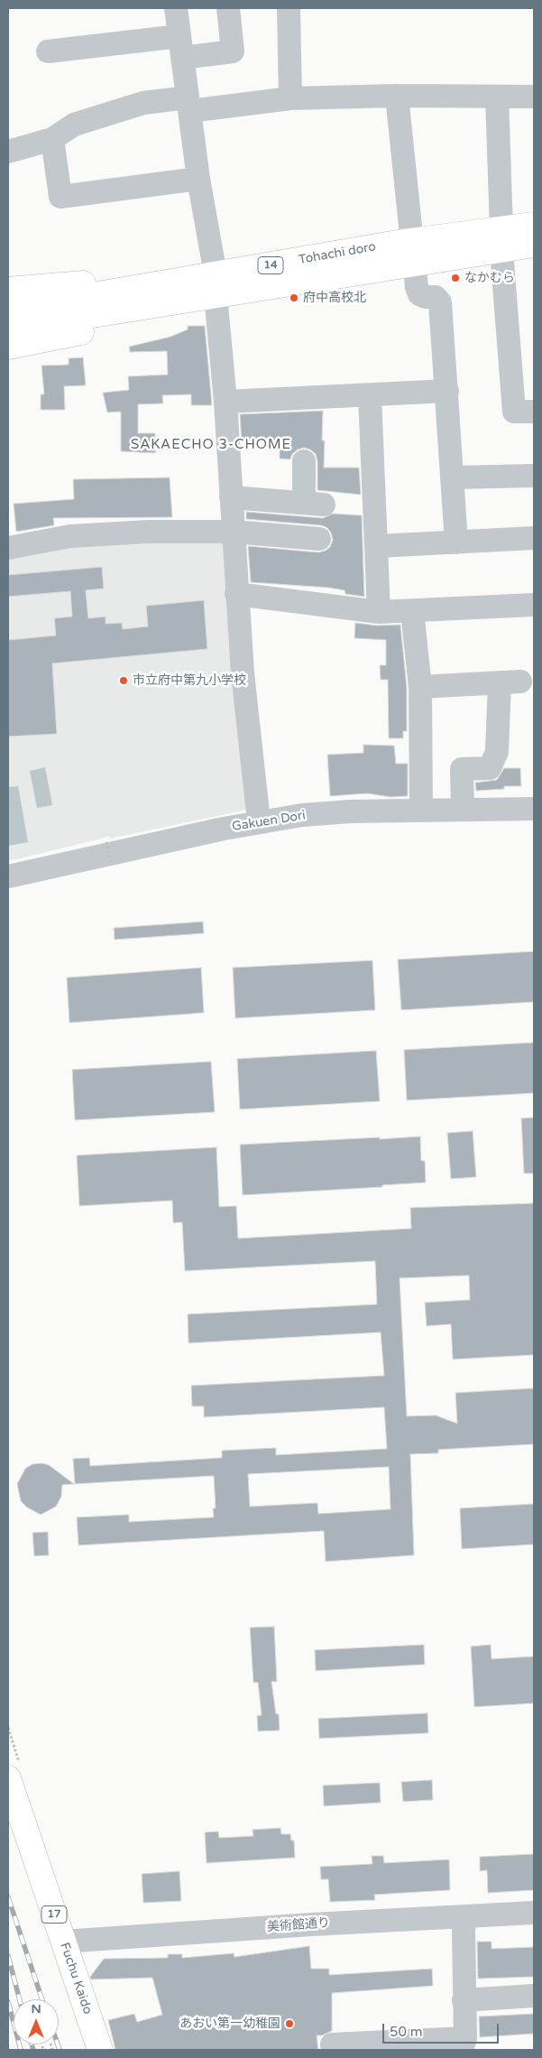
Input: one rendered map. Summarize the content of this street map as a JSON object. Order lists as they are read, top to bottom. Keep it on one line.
{"streets":{"main road":["Tohachi doro","14","17","Fuchu Kaido"],"street":["Gakuen Dori","美術館通り"]},"crossings":[["Tohachi doro","14"],["美術館通り","Fuchu Kaido"]],"districts":["SAKAECHO 3-CHOME"],"places":["なかむら","府中高校北","市立府中第九小学校","あおい第一幼稚園"],"scale_bar":"50 m","north":"top"}
